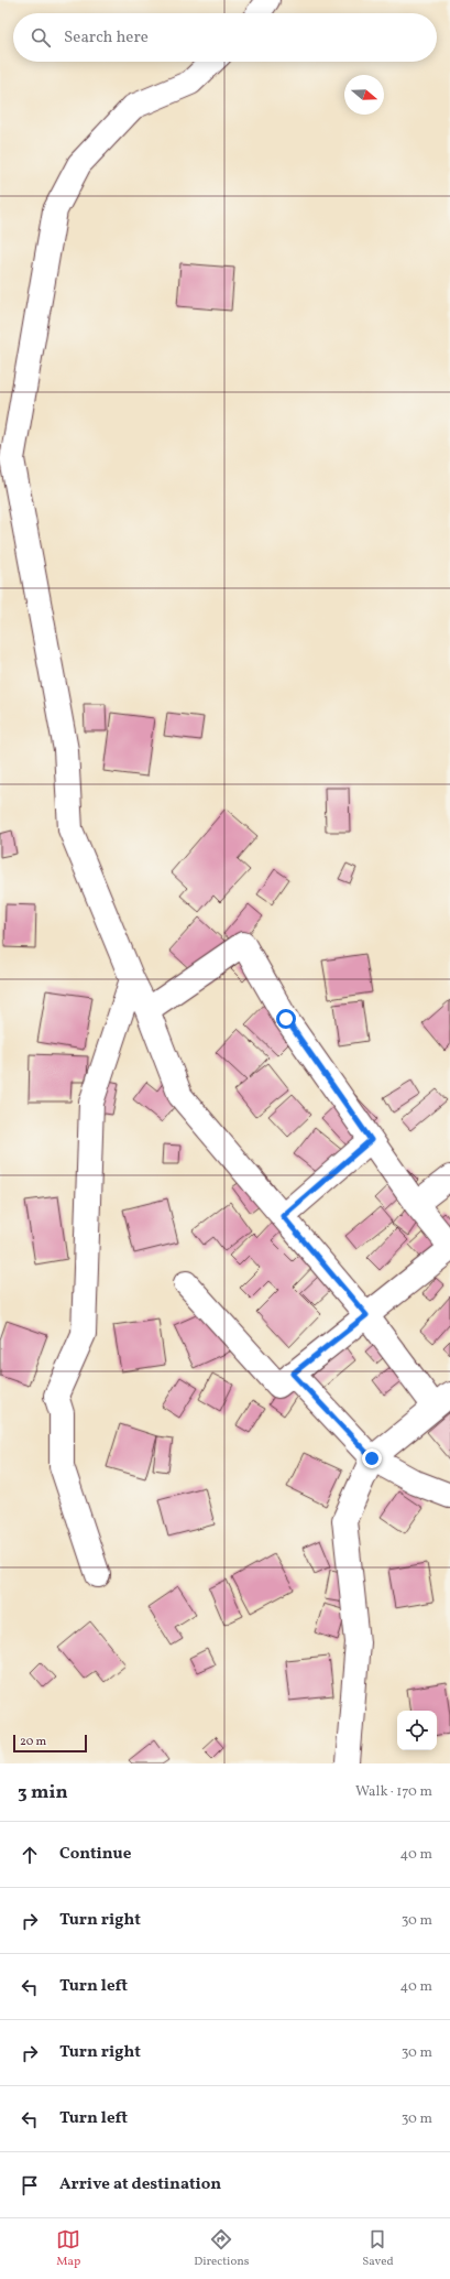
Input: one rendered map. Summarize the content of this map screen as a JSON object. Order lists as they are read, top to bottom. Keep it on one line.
{"scale_bar":"20 m","north":"right","page":{"search":"Search here","scale":"20 m","heading":["3 min","Walk · 170 m"],"list":[["Continue","40 m"],["Turn right","30 m"],["Turn left","40 m"],["Turn right","30 m"],["Turn left","30 m"],"Arrive at destination"],"nav":["Map","Directions","Saved"]}}
